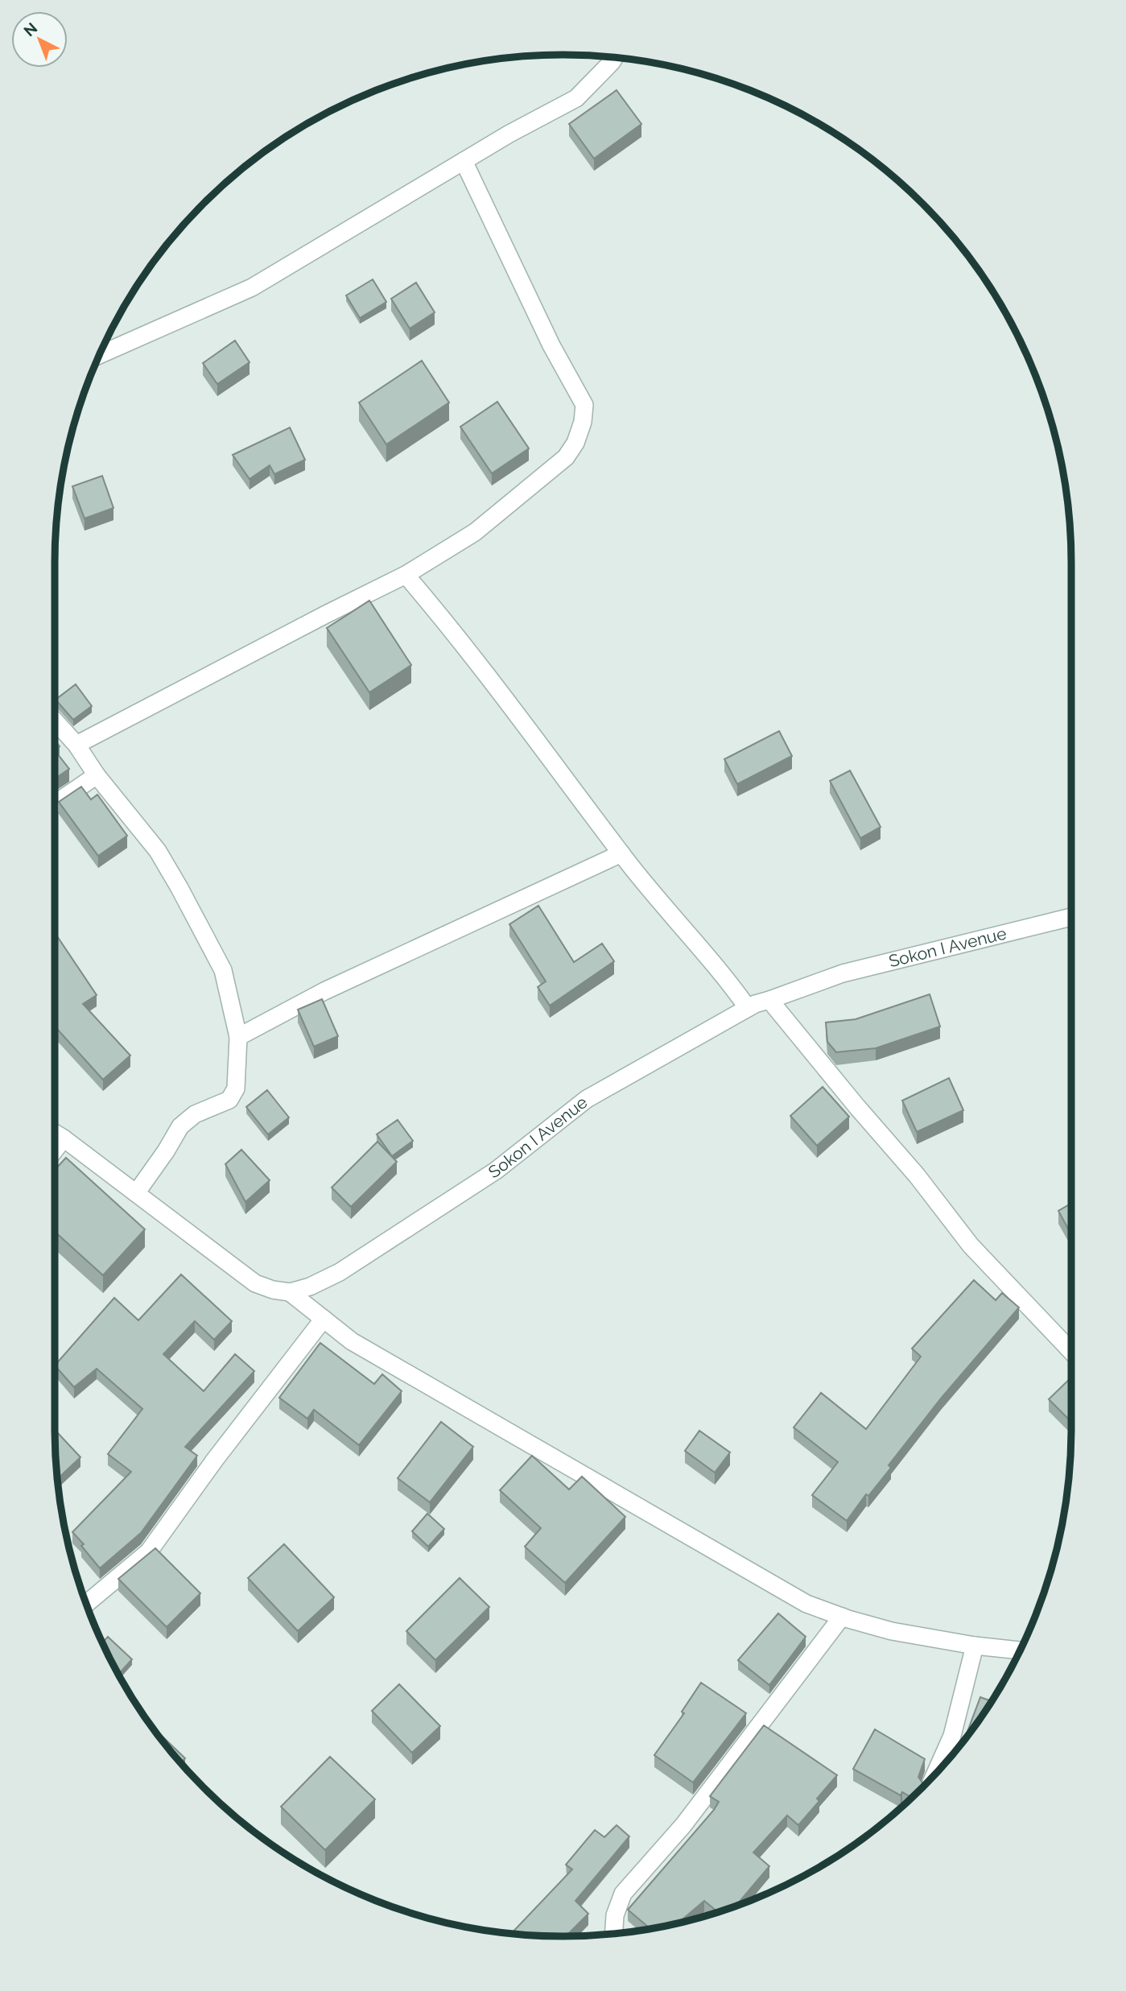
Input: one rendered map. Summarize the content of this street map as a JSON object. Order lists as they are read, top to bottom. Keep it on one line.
{"streets":{"street":["Sokon I Avenue"]},"north":"top left"}
